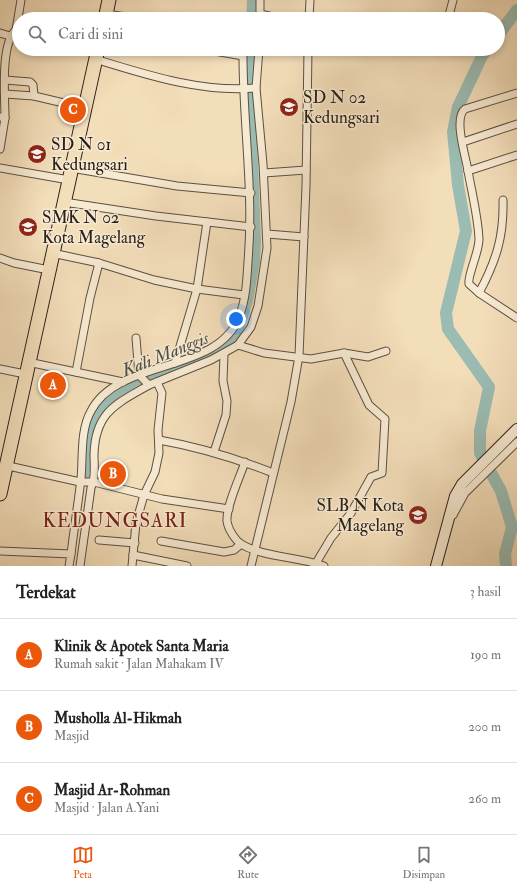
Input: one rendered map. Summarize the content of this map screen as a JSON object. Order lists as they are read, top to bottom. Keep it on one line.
{"districts":["KEDUNGSARI"],"water":["Kali Manggis"],"places":{"school or university":["SD N 02 Kedungsari","SD N 01 Kedungsari","SMK N 02 Kota Magelang","SLB N Kota Magelang"]},"page":{"search":"Cari di sini","pins":["C","A","B"],"heading":["Terdekat","3 hasil"],"list":[{"mark":"A","name":"Klinik & Apotek Santa Maria","note":"Rumah sakit · Jalan Mahakam IV","value":"190 m"},{"mark":"B","name":"Musholla Al-Hikmah","note":"Masjid","value":"200 m"},{"mark":"C","name":"Masjid Ar-Rohman","note":"Masjid · Jalan A.Yani","value":"260 m"}],"nav":["Peta","Rute","Disimpan"]}}
